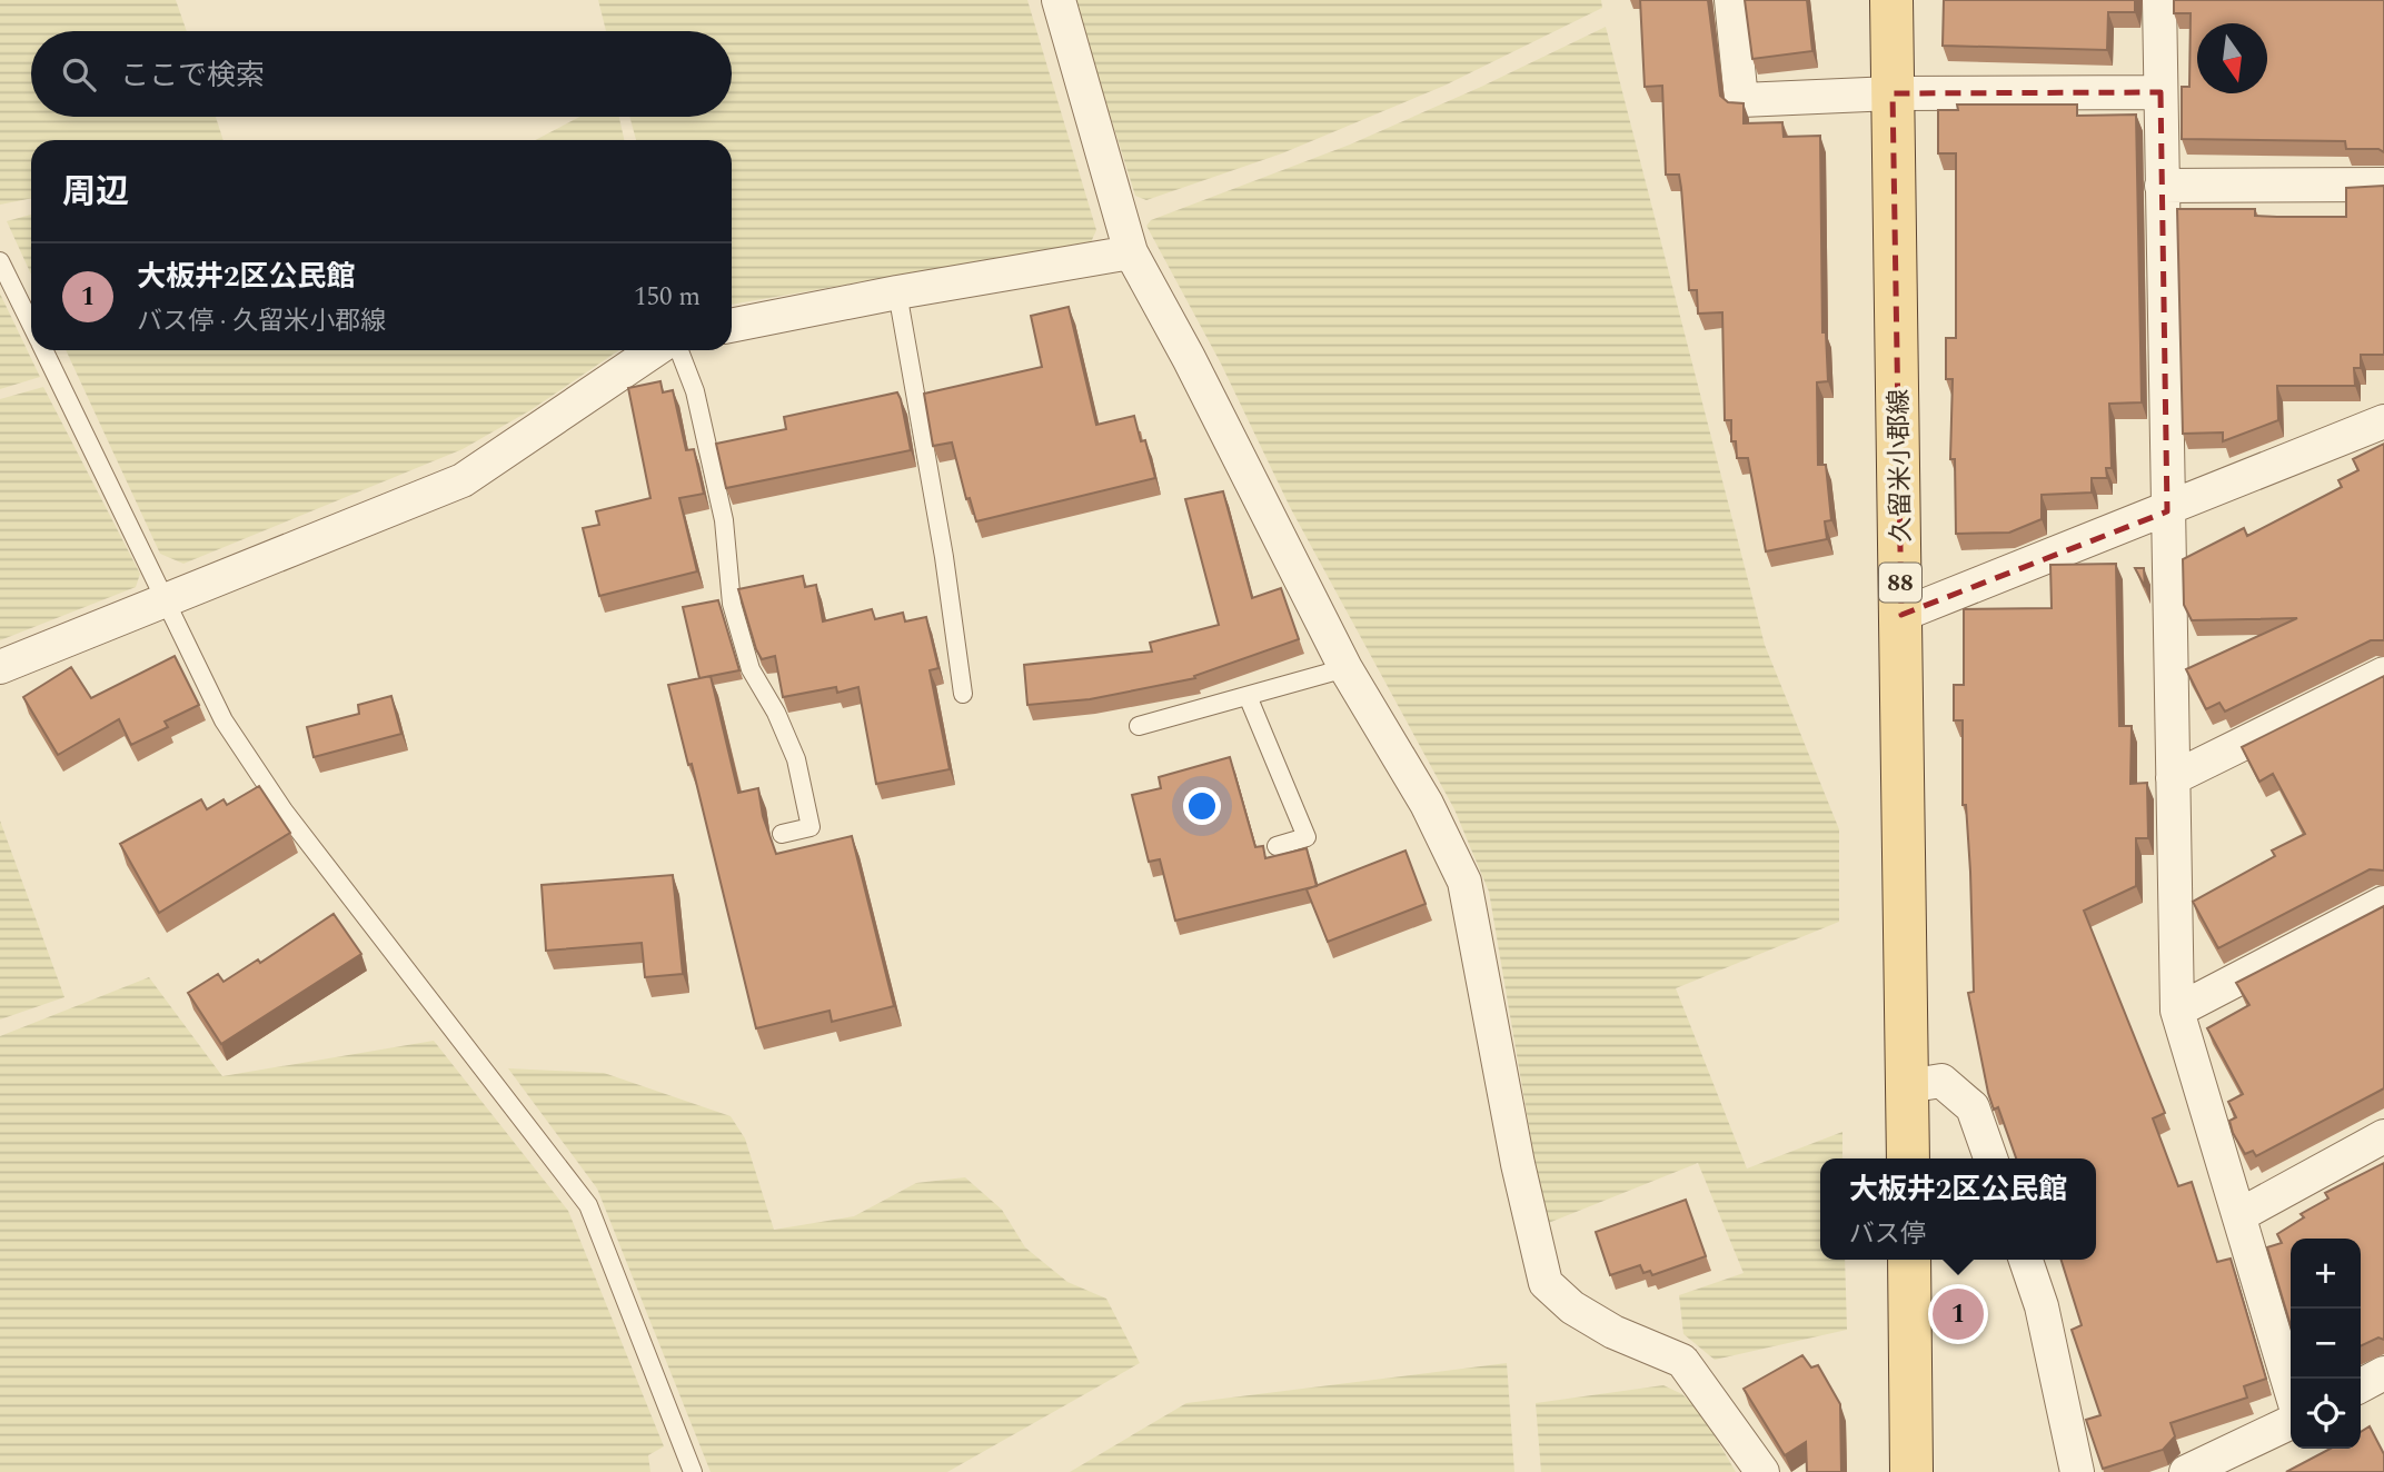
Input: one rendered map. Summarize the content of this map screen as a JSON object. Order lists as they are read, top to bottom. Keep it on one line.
{"streets":{"main road":["久留米小郡線","88"]},"north":"bottom","page":{"search":"ここで検索","heading":"周辺","list":[{"mark":"1","name":"大板井2区公民館","note":"バス停 · 久留米小郡線","value":"150 m"}],"popup":["大板井2区公民館","バス停"],"map_buttons":["+","−"],"pins":"1"}}
